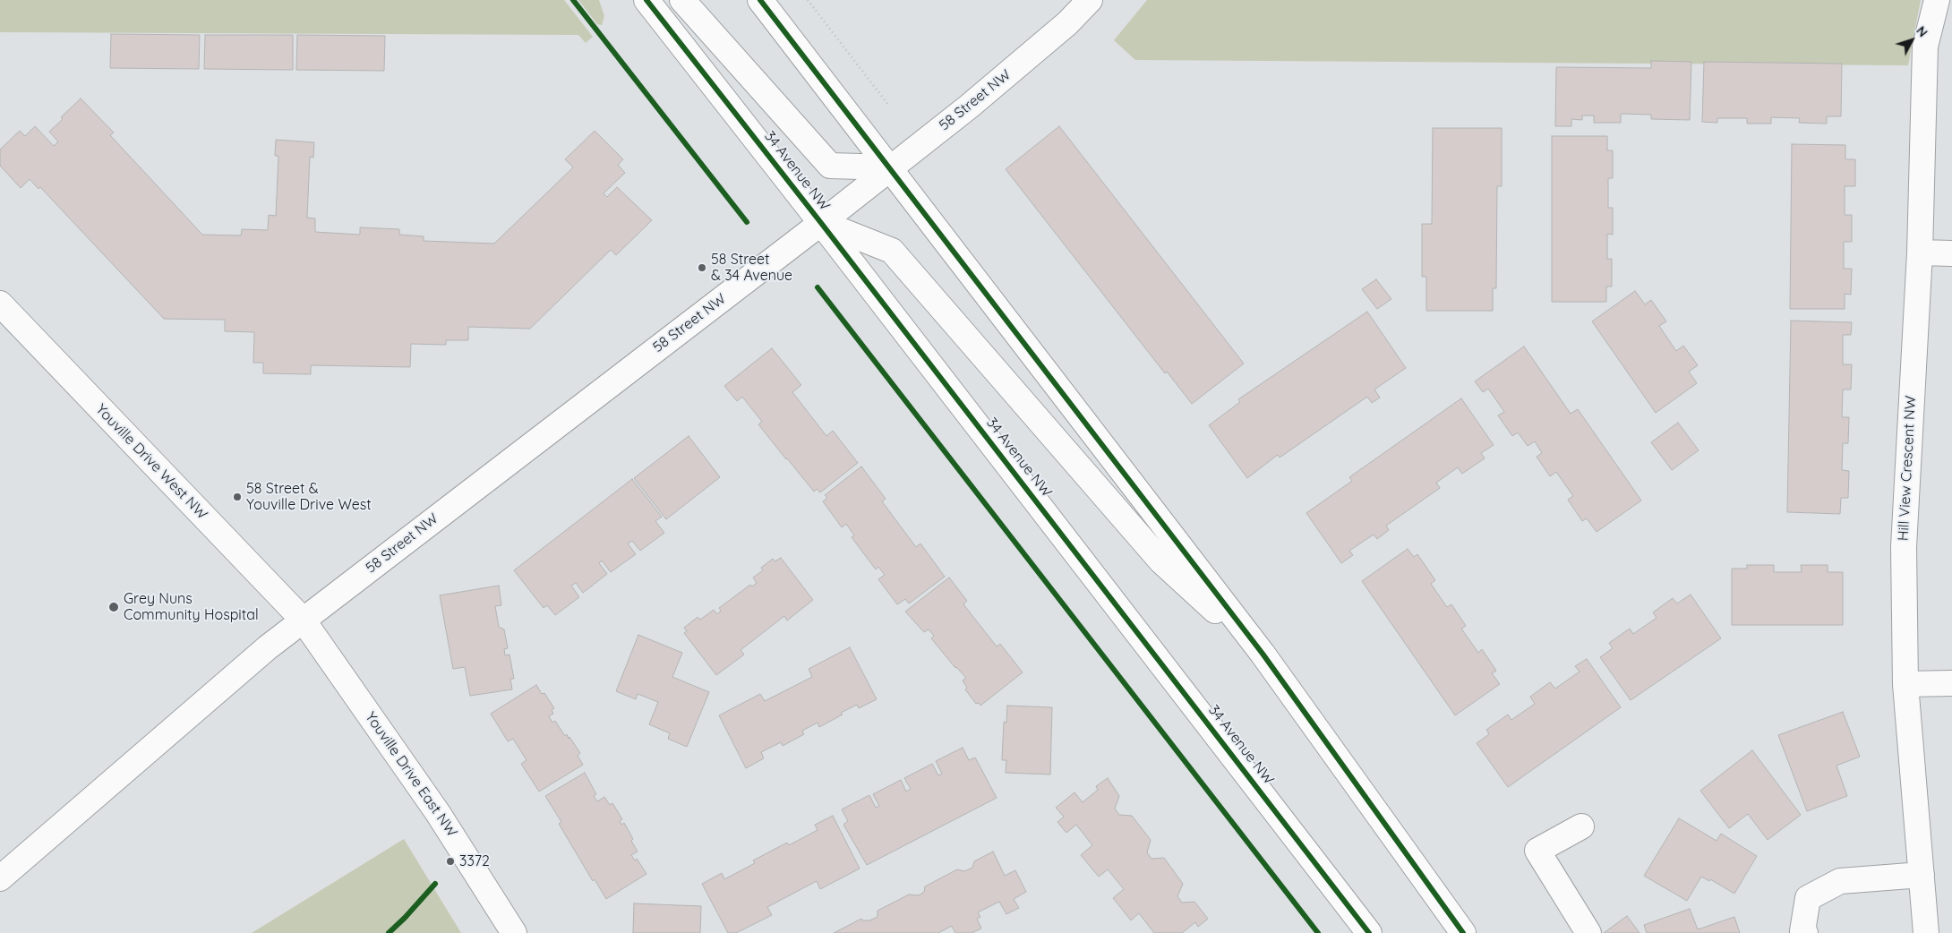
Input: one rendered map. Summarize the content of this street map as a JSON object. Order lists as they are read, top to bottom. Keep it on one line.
{"streets":{"main road":["58 Street NW","34 Avenue NW","Youville Drive West NW","Hill View Crescent NW","Youville Drive East NW"]},"crossings":[["58 Street NW","34 Avenue NW"],["58 Street NW","Youville Drive West NW"],["58 Street NW","Youville Drive East NW"],["Youville Drive West NW","Youville Drive East NW"]],"places":["58 Street & 34 Avenue","58 Street & Youville Drive West","Grey Nuns Community Hospital","3372"],"north":"top right"}
